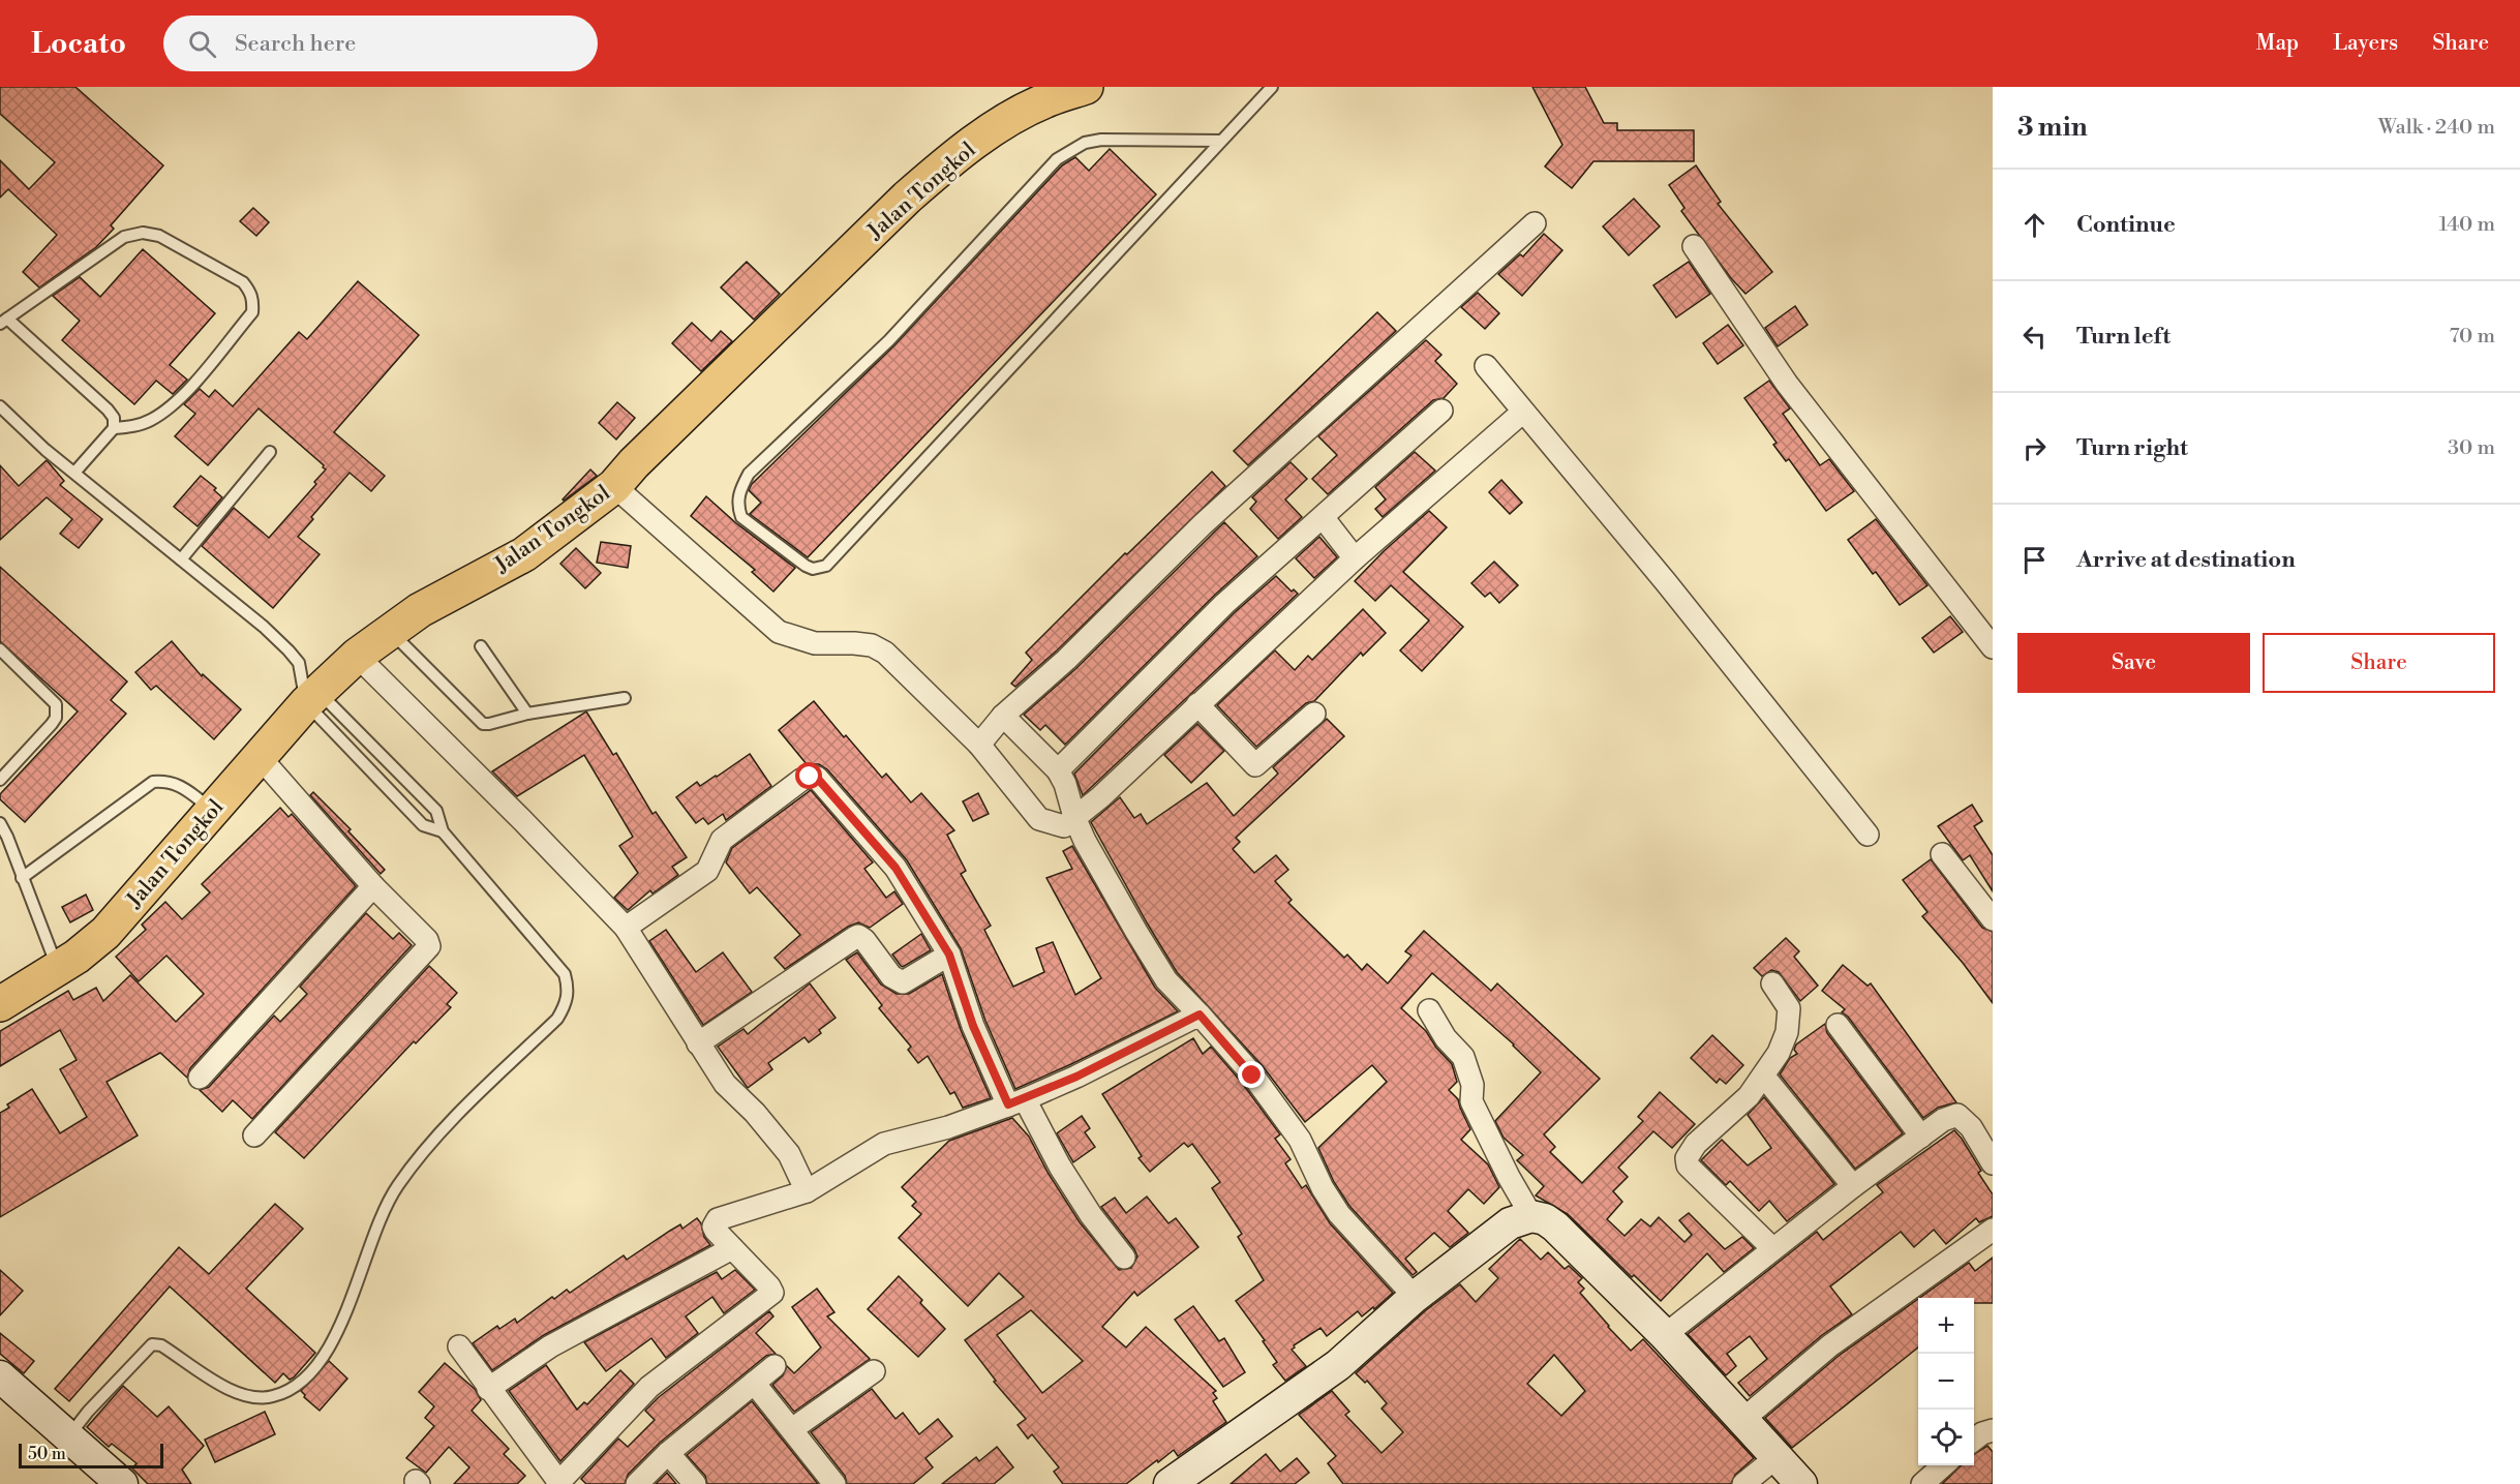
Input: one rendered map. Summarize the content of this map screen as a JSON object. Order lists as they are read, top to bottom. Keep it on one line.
{"streets":{"highway":["Jalan Tongkol"]},"scale_bar":"50 m","page":{"header":"Locato","search":"Search here","nav":["Map","Layers","Share"],"heading":["3 min","Walk · 240 m"],"list":[["Continue","140 m"],["Turn left","70 m"],["Turn right","30 m"],"Arrive at destination"],"buttons":["Save","Share"],"map_buttons":["+","−"],"scale":"50 m"}}
